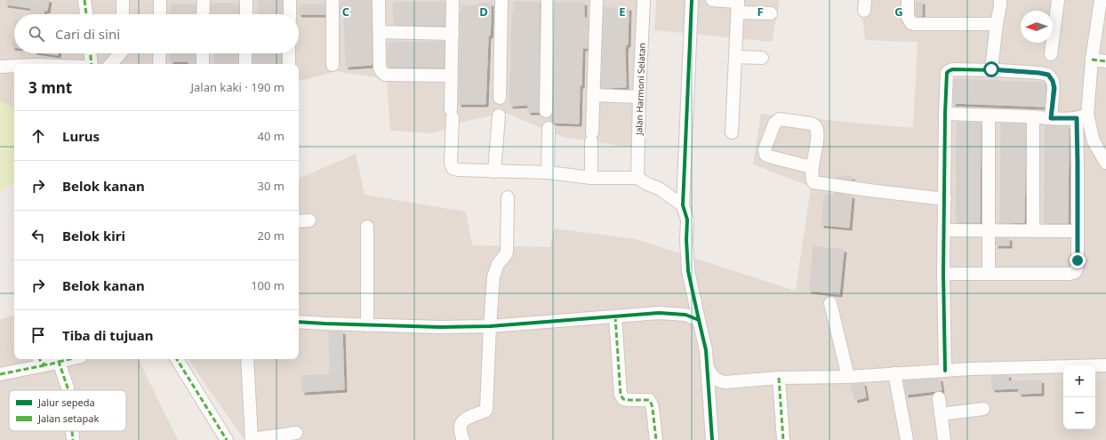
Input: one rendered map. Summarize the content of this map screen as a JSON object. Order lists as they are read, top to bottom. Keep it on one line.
{"streets":{"street":["Jalan Harmoni Selatan"]},"legend":["Jalur sepeda","Jalan setapak"],"north":"left","page":{"search":"Cari di sini","heading":["3 mnt","Jalan kaki · 190 m"],"list":[["Lurus","40 m"],["Belok kanan","30 m"],["Belok kiri","20 m"],["Belok kanan","100 m"],"Tiba di tujuan"],"map_buttons":["+","−"]},"grid":{"columns":["C","D","E","F","G"]}}
